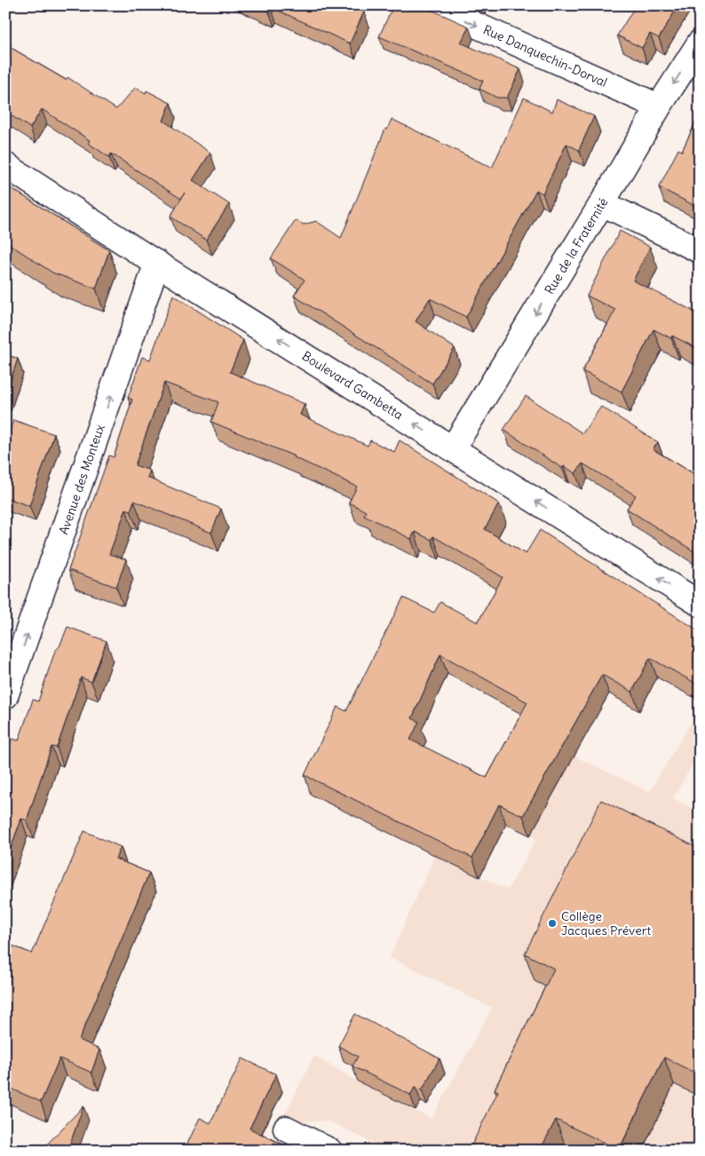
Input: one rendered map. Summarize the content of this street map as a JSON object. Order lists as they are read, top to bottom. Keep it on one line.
{"streets":{"street":["Rue Danquechin-Dorval","Rue de la Fraternité","Boulevard Gambetta","Avenue des Monteux"]},"crossings":[["Rue Danquechin-Dorval","Rue de la Fraternité"],["Rue de la Fraternité","Boulevard Gambetta"],["Boulevard Gambetta","Avenue des Monteux"]],"one_way":["Rue Danquechin-Dorval","Rue de la Fraternité","Boulevard Gambetta","Avenue des Monteux"],"places":["Collège Jacques Prévert"]}
